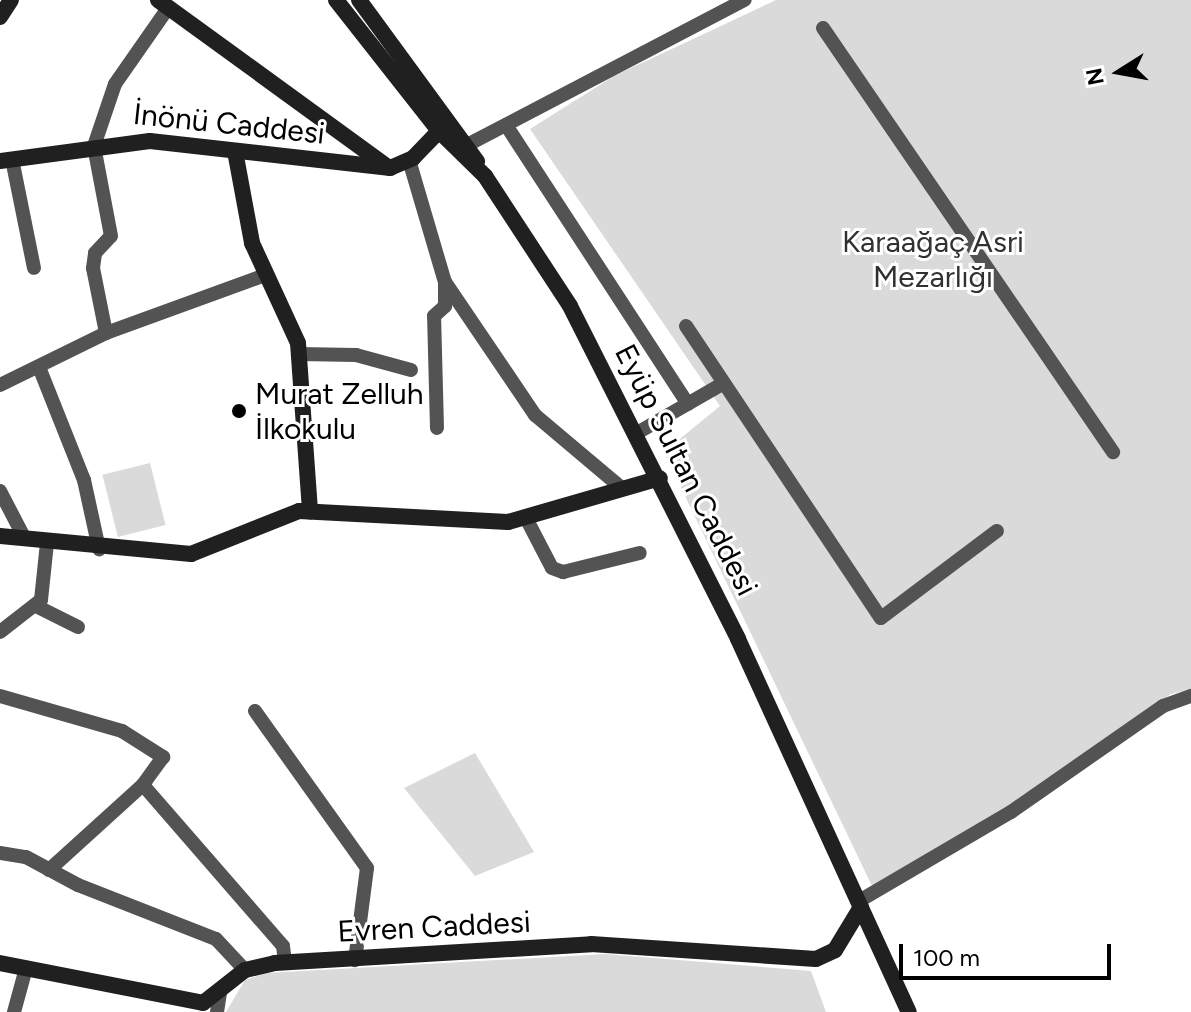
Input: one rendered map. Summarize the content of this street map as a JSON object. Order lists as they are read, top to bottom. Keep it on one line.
{"streets":{"street":["İnönü Caddesi","Eyüp Sultan Caddesi","Evren Caddesi"]},"crossings":[["İnönü Caddesi","Eyüp Sultan Caddesi"],["Eyüp Sultan Caddesi","Evren Caddesi"]],"parks":["Karaağaç Asri Mezarlığı"],"places":["Murat Zelluh İlkokulu"],"scale_bar":"100 m","north":"left"}
